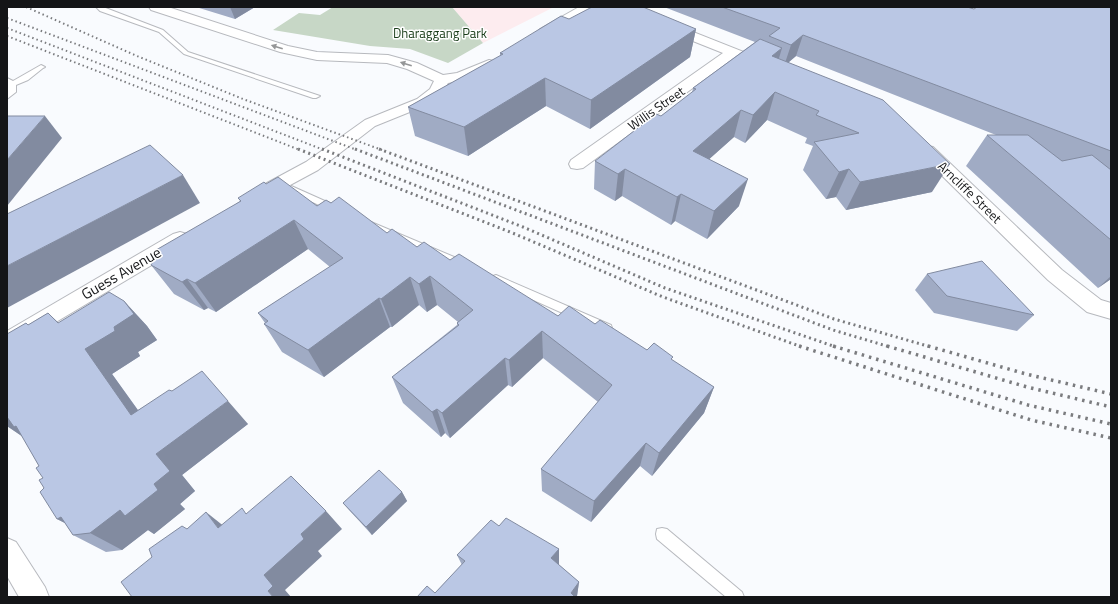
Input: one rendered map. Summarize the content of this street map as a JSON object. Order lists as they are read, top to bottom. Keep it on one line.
{"streets":{"street":["Willis Street","Arncliffe Street","Guess Avenue"]},"parks":["Dharaggang Park"]}
